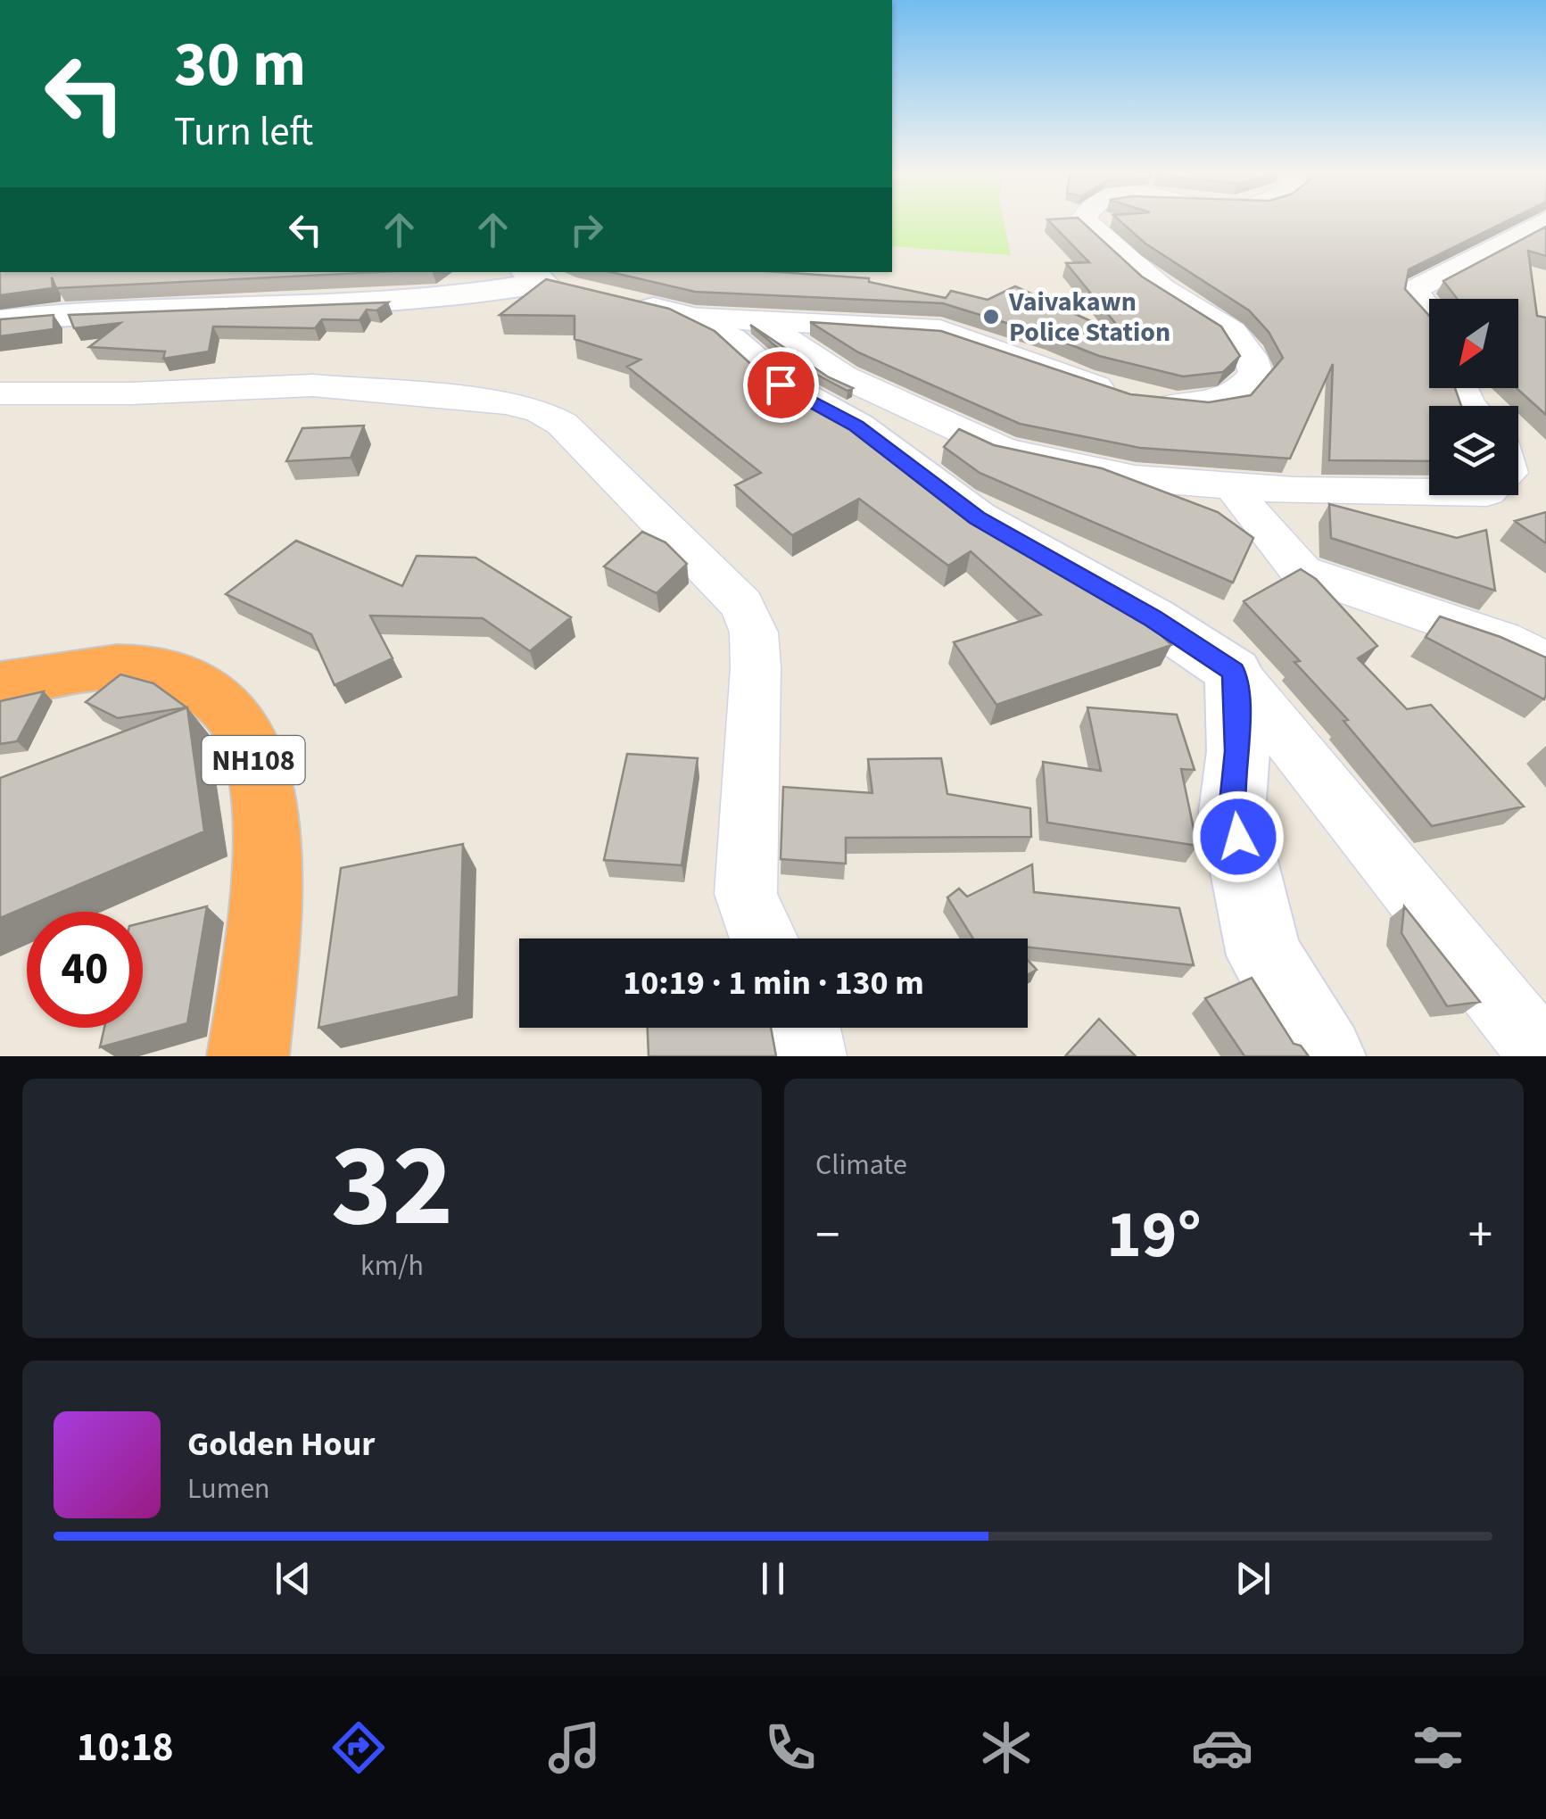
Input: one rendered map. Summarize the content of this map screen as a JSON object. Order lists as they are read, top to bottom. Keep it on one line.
{"streets":{"highway":["NH108"]},"places":["Vaivakawn Police Station"],"north":"bottom left","page":{"turn":["30 m","Turn left"],"limit":"40","trip":"10:19 · 1 min · 130 m","tile":[["32","km/h"],"Climate"],"heat":["−","19°","+"],"song":["Golden Hour","Lumen"],"tabs":"10:18"}}
